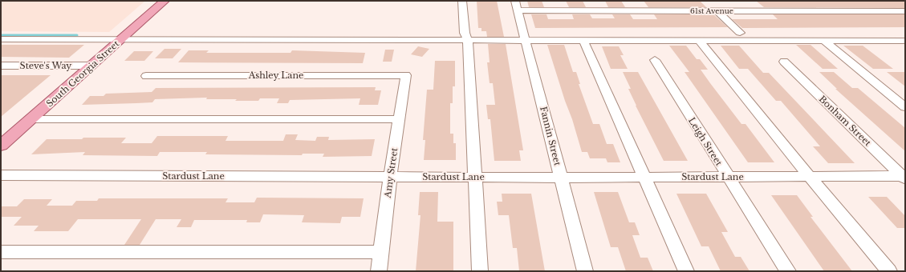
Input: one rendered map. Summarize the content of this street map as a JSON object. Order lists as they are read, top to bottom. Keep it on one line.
{"streets":{"main road":["South Georgia Street"],"street":["61st Avenue","Steve's Way","Ashley Lane","Bonham Street","Fannin Street","Leigh Street","Amy Street","Stardust Lane"]},"crossings":[["61st Avenue","Fannin Street"],["Steve's Way","South Georgia Street"],["Ashley Lane","Amy Street"],["Bonham Street","Stardust Lane"],["Fannin Street","Stardust Lane"],["Leigh Street","Stardust Lane"],["Amy Street","Stardust Lane"]]}
